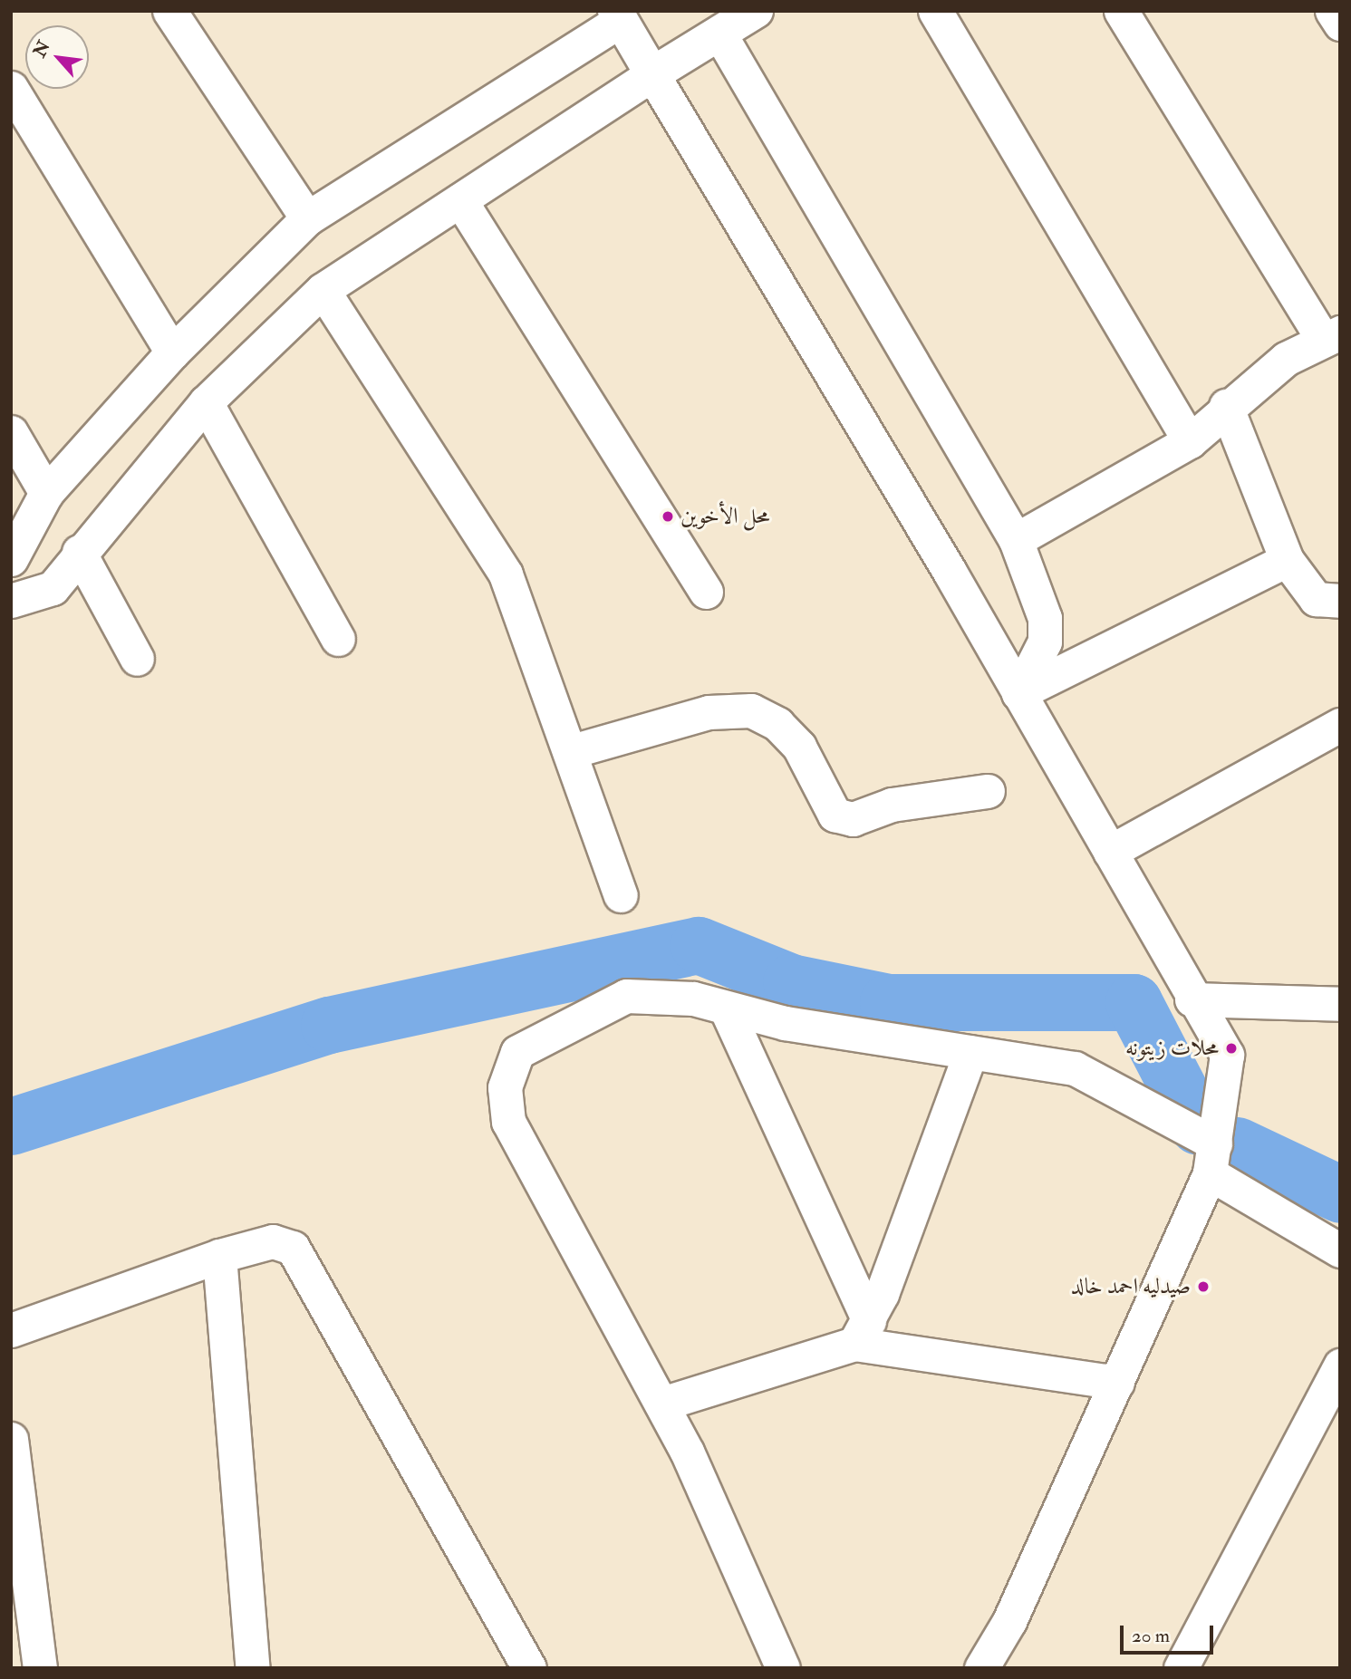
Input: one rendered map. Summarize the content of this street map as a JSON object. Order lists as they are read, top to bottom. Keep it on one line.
{"places":["محل الأخوين","محلات زيتونه","صيدليه احمد خالد"],"scale_bar":"20 m","north":"top left"}
